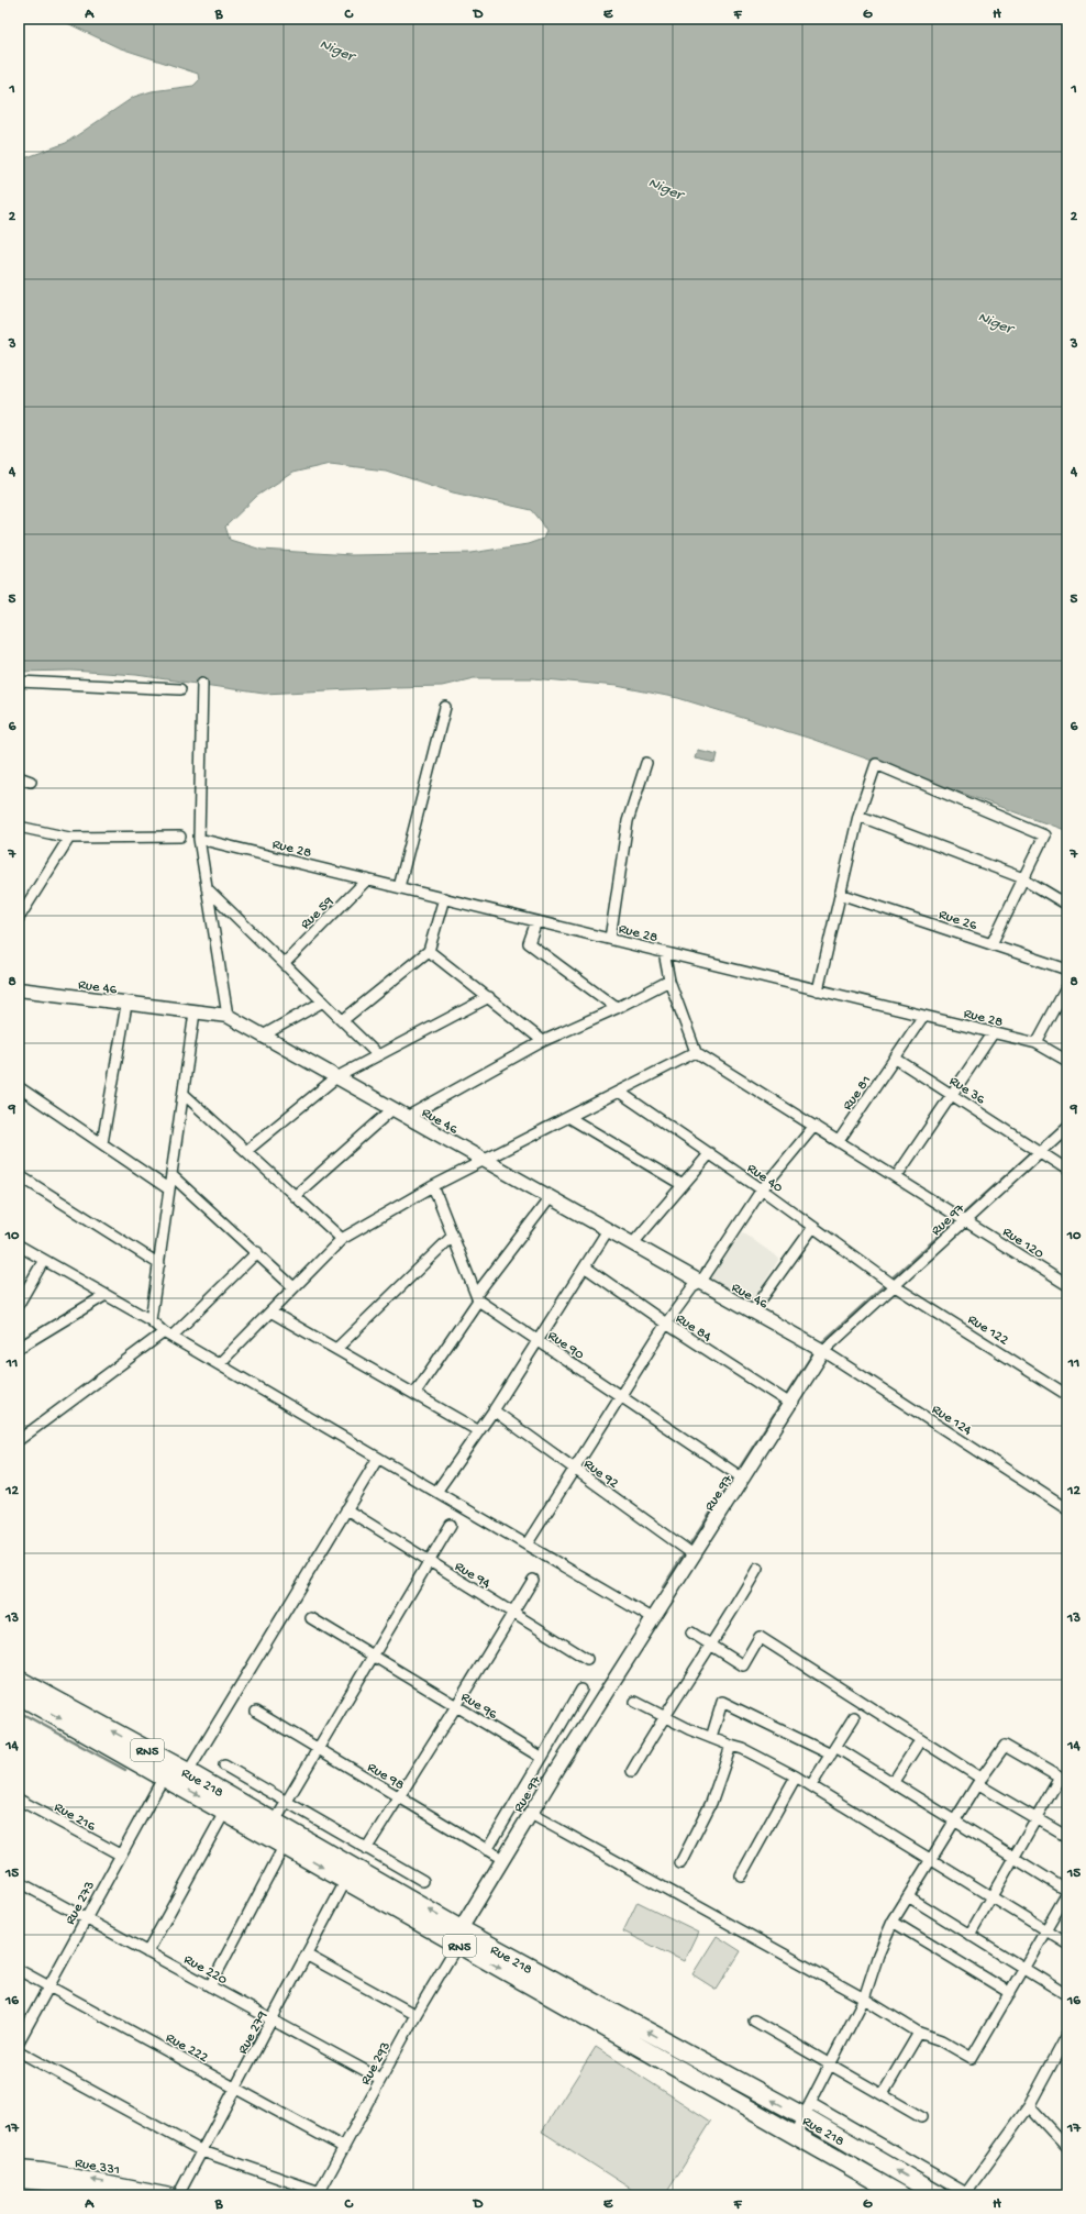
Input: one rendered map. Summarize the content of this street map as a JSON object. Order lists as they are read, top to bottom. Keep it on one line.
{"streets":{"highway":["RN5","Rue 218"],"street":["Rue 28","Rue 59","Rue 26","Rue 46","Rue 36","Rue 81","Rue 40","Rue 97","Rue 120","Rue 84","Rue 122","Rue 90","Rue 124","Rue 92","Rue 94","Rue 96","Rue 98","Rue 216","Rue 273","Rue 220","Rue 279","Rue 222","Rue 293","Rue 331"]},"crossings":[["Rue 28","Rue 59"],["Rue 46","Rue 97"],["Rue 46","Rue 124"],["Rue 36","Rue 81"],["Rue 36","Rue 97"],["Rue 81","Rue 120"],["Rue 40","Rue 97"],["Rue 40","Rue 122"],["Rue 97","Rue 120"],["Rue 97","Rue 84"],["Rue 97","Rue 122"],["Rue 97","Rue 90"],["Rue 97","Rue 124"],["Rue 97","Rue 92"],["Rue 97","Rue 98"],["Rue 97","Rue 218"],["Rue 97","Rue 293"],["Rue 218","Rue 273"],["Rue 218","Rue 279"],["Rue 218","Rue 293"],["Rue 216","Rue 273"],["Rue 273","Rue 220"],["Rue 273","Rue 222"],["Rue 220","Rue 279"],["Rue 220","Rue 293"],["Rue 279","Rue 222"],["Rue 222","Rue 293"]],"water":["Niger"],"grid":{"columns":["A","B","C","D","E","F","G","H"],"rows":["1","2","3","4","5","6","7","8","9","10","11","12","13","14","15","16","17"]}}
